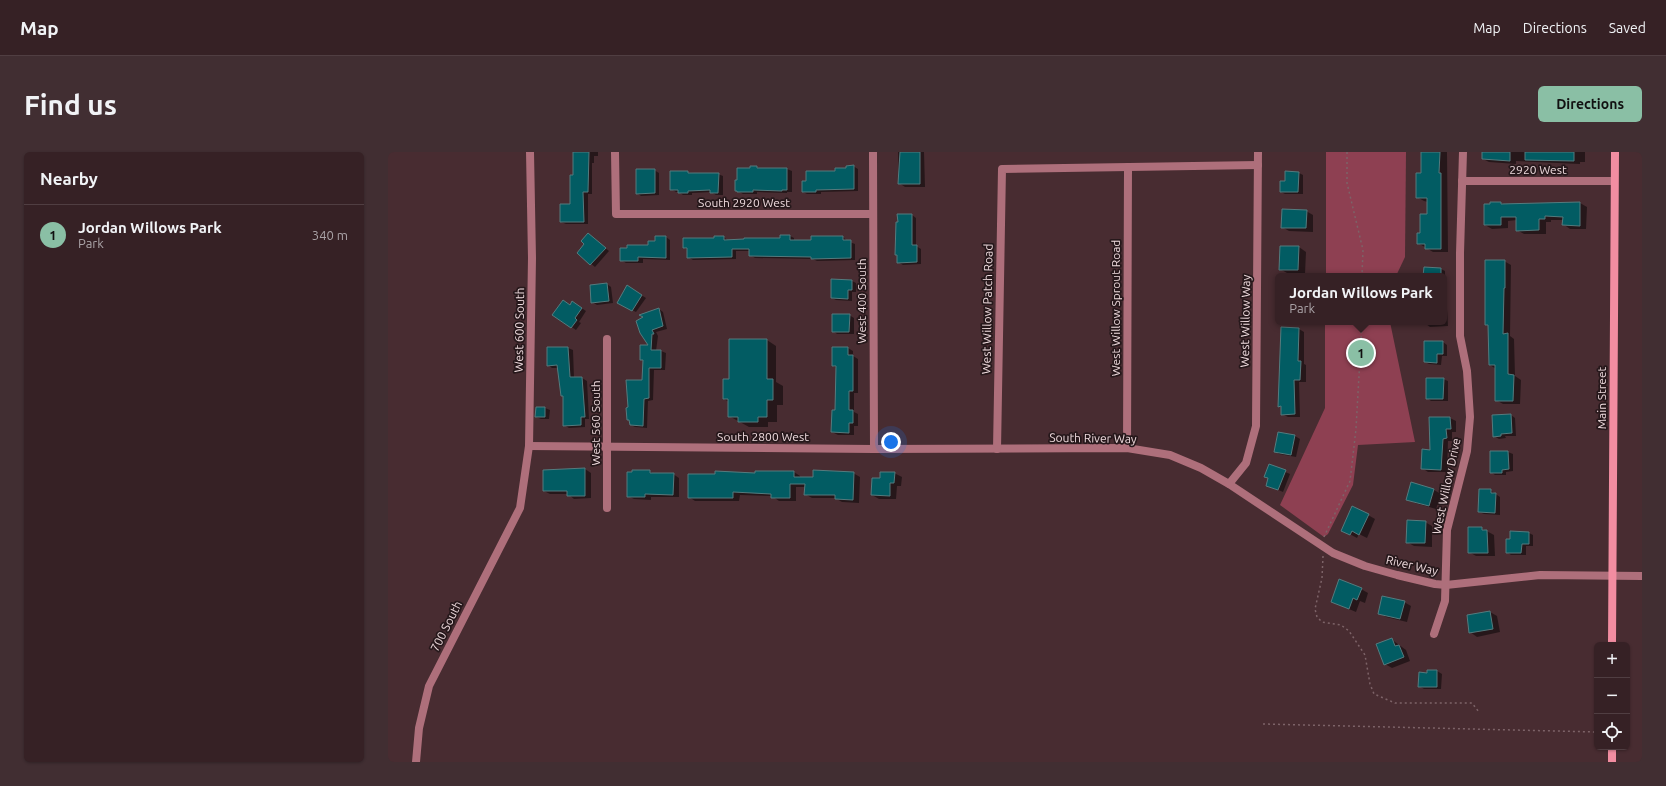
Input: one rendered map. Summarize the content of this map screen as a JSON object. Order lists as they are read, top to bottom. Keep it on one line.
{"streets":{"main road":["Main Street"],"street":["2920 West","South 2920 West","West 400 South","West Willow Sprout Road","West Willow Patch Road","West Willow Way","West 600 South","West 560 South","South 2800 West","South River Way","West Willow Drive","River Way","700 South"]},"crossings":[["2920 West","Main Street"],["2920 West","West Willow Drive"],["South 2920 West","West 400 South"],["West 400 South","South 2800 West"],["West Willow Sprout Road","West Willow Patch Road"],["West Willow Sprout Road","South River Way"],["West Willow Patch Road","South 2800 West"],["West Willow Patch Road","South River Way"],["West Willow Way","South River Way"],["West Willow Way","River Way"],["West 600 South","South 2800 West"],["West 600 South","700 South"],["Main Street","River Way"],["West 560 South","South 2800 West"],["South 2800 West","South River Way"],["South River Way","River Way"],["West Willow Drive","River Way"]],"page":{"header":"Map","nav":["Map","Directions","Saved"],"buttons":"Directions","title":"Find us","heading":"Nearby","list":[{"mark":"1","name":"Jordan Willows Park","note":"Park","value":"340 m"}],"popup":["Jordan Willows Park","Park"],"pins":"1","map_buttons":["+","−"]}}
